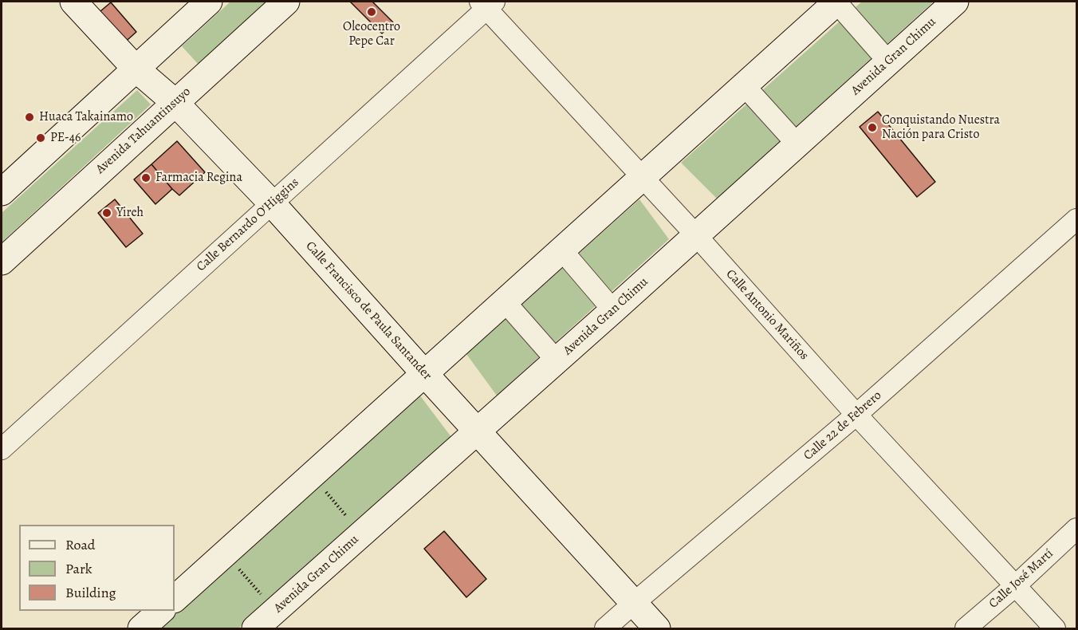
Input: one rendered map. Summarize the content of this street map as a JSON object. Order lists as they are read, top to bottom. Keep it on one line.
{"streets":{"street":["Avenida Gran Chimu","Avenida Tahuantinsuyo","Calle Bernardo O'Higgins","Calle Francisco de Paula Santander","Calle Antonio Mariños","Calle 22 de Febrero","Calle José Martí"]},"crossings":[["Avenida Gran Chimu","Calle Francisco de Paula Santander"],["Avenida Gran Chimu","Calle Antonio Mariños"],["Avenida Tahuantinsuyo","Calle Francisco de Paula Santander"],["Calle Bernardo O'Higgins","Calle Francisco de Paula Santander"],["Calle Bernardo O'Higgins","Calle Antonio Mariños"],["Calle Francisco de Paula Santander","Calle 22 de Febrero"],["Calle Antonio Mariños","Calle 22 de Febrero"],["Calle Antonio Mariños","Calle José Martí"]],"places":["Oleocentro Pepe Car","Huaca Takainamo","Conquistando Nuestra Nación para Cristo","PE-46","Farmacia Regina","Yireh"],"legend":["Road","Park","Building"]}
